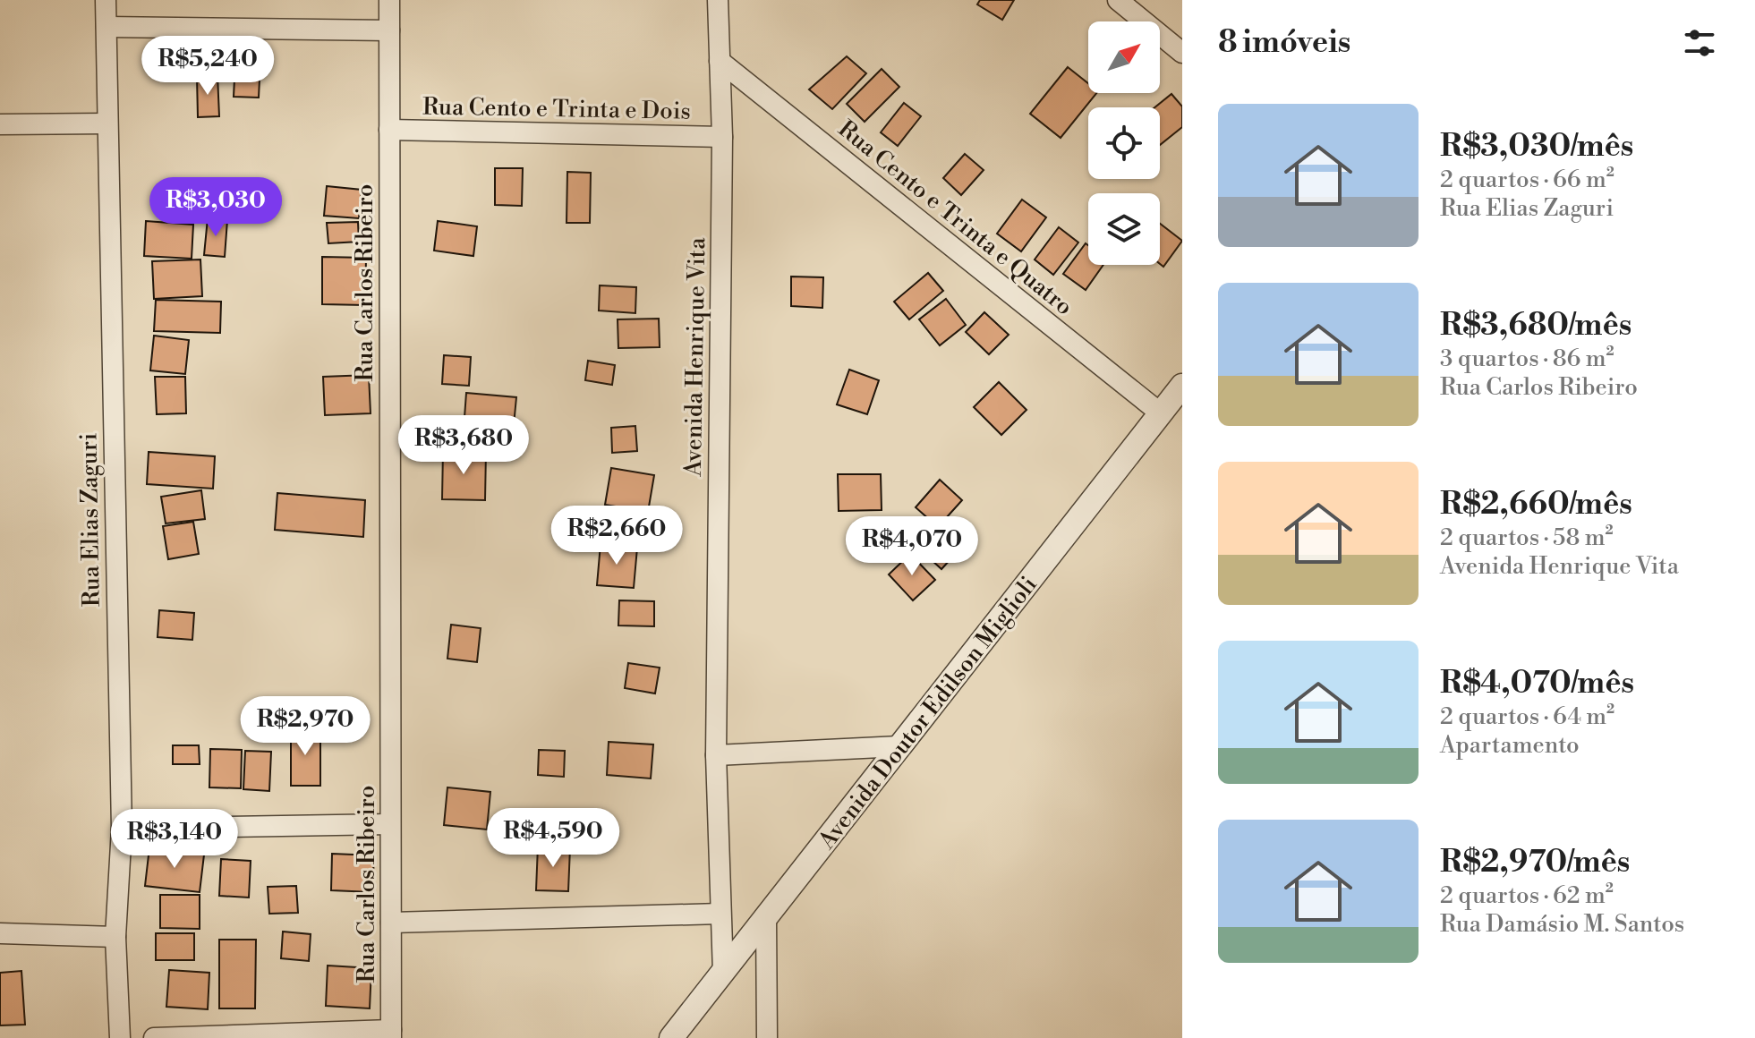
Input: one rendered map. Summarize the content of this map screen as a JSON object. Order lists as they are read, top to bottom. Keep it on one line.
{"streets":{"street":["Rua Cento e Trinta e Dois","Rua Cento e Trinta e Quatro","Rua Carlos Ribeiro","Avenida Henrique Vita","Rua Elias Zaguri","Avenida Doutor Edilson Miglioli"]},"crossings":[["Rua Cento e Trinta e Dois","Rua Carlos Ribeiro"],["Rua Cento e Trinta e Dois","Avenida Henrique Vita"],["Rua Cento e Trinta e Quatro","Avenida Henrique Vita"],["Rua Cento e Trinta e Quatro","Avenida Doutor Edilson Miglioli"],["Avenida Henrique Vita","Avenida Doutor Edilson Miglioli"]],"north":"top right","page":{"heading":"8 imóveis","price":["R$5,240","R$3,030","R$3,680","R$2,660","R$4,070","R$2,970","R$4,590","R$3,140"],"list":[{"name":"R$3,030/mês","note":"2 quartos · 66 m² · Rua Elias Zaguri"},{"name":"R$3,680/mês","note":"3 quartos · 86 m² · Rua Carlos Ribeiro"},{"name":"R$2,660/mês","note":"2 quartos · 58 m² · Avenida Henrique Vita"},{"name":"R$4,070/mês","note":"2 quartos · 64 m² · Apartamento"},{"name":"R$2,970/mês","note":"2 quartos · 62 m² · Rua Damásio M. Santos"}]}}
